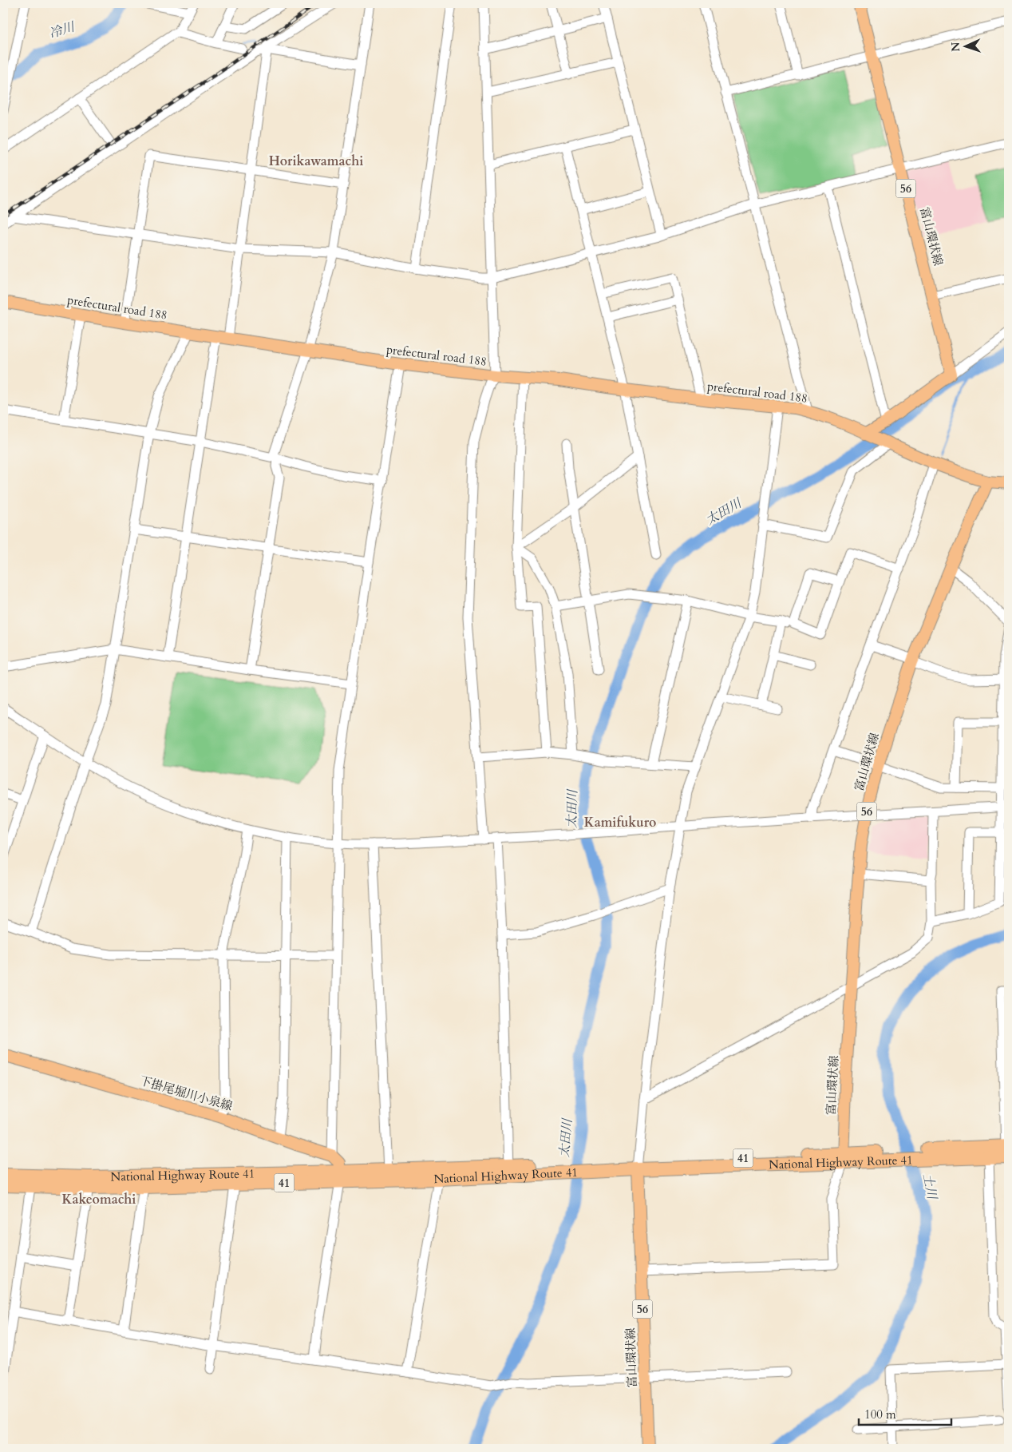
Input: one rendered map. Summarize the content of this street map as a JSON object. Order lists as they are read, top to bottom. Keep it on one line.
{"streets":{"highway":["41","National Highway Route 41"],"main road":["56","富山環状線","prefectural road 188","下掛尾堀川小泉線"]},"crossings":[["富山環状線","prefectural road 188"],["富山環状線","National Highway Route 41"]],"districts":["Horikawamachi","Kamifukuro","Kakeomachi"],"water":["冷川","太田川","土川"],"scale_bar":"100 m","north":"left"}
